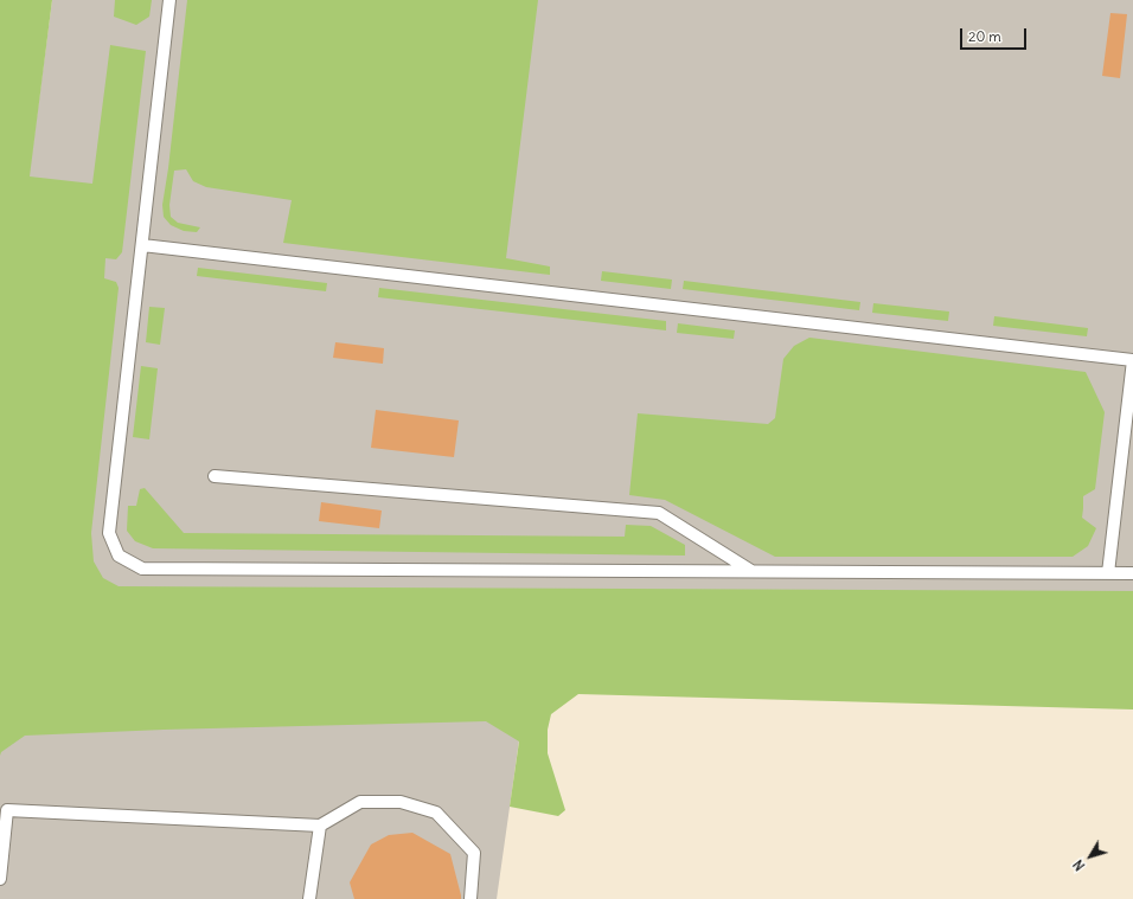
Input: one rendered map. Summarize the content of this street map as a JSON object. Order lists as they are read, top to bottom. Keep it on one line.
{"scale_bar":"20 m","north":"bottom left"}
